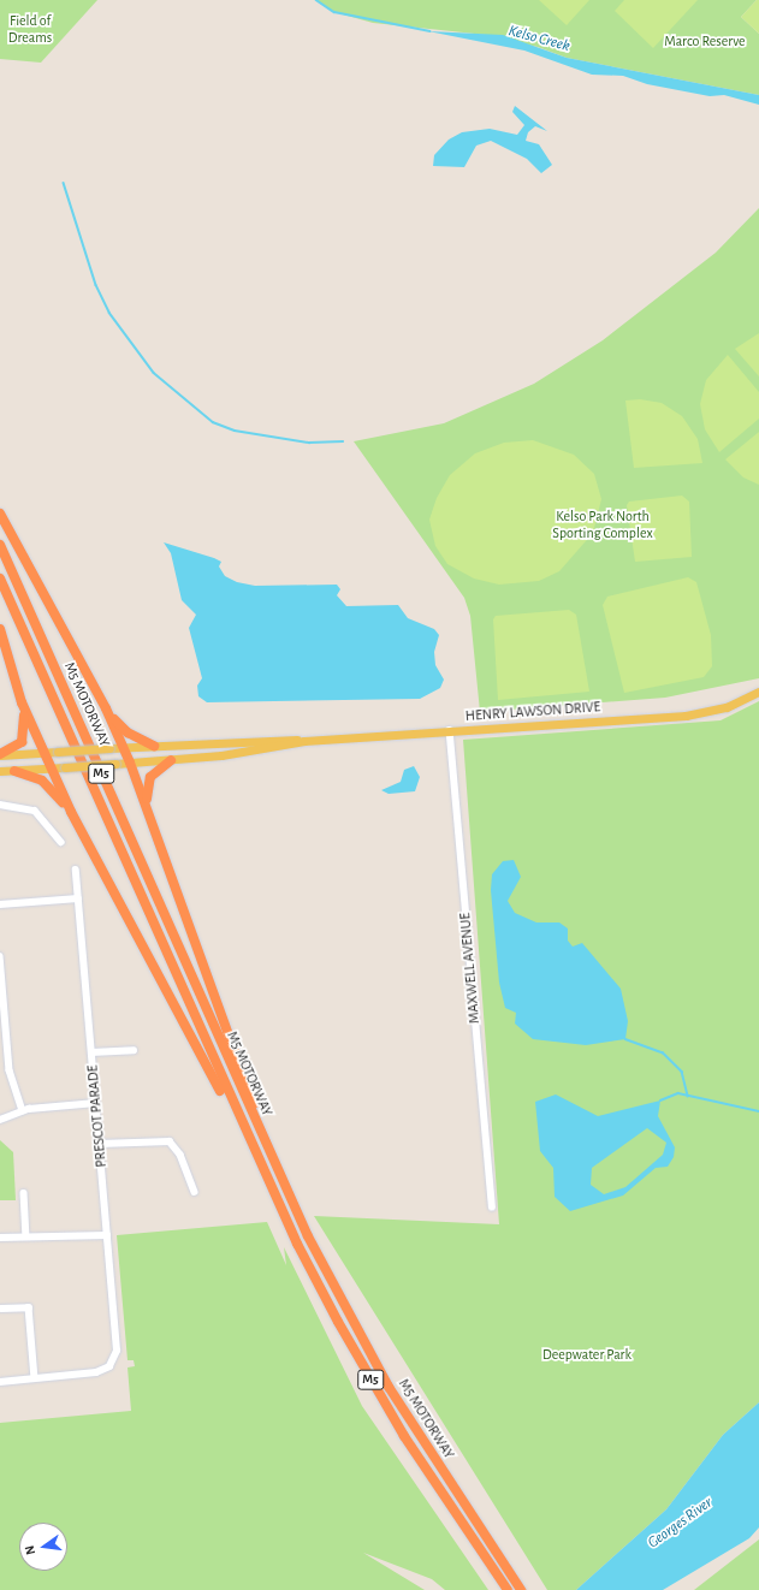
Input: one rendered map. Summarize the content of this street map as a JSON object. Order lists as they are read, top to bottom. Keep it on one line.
{"streets":{"highway":["M5 MOTORWAY","M5"],"main road":["HENRY LAWSON DRIVE"],"street":["MAXWELL AVENUE","PRESCOT PARADE"]},"crossings":[["HENRY LAWSON DRIVE","MAXWELL AVENUE"]],"water":["Kelso Creek","Georges River"],"parks":["Field of Dreams","Marco Reserve","Kelso Park North Sporting Complex","Deepwater Park"],"north":"left"}
